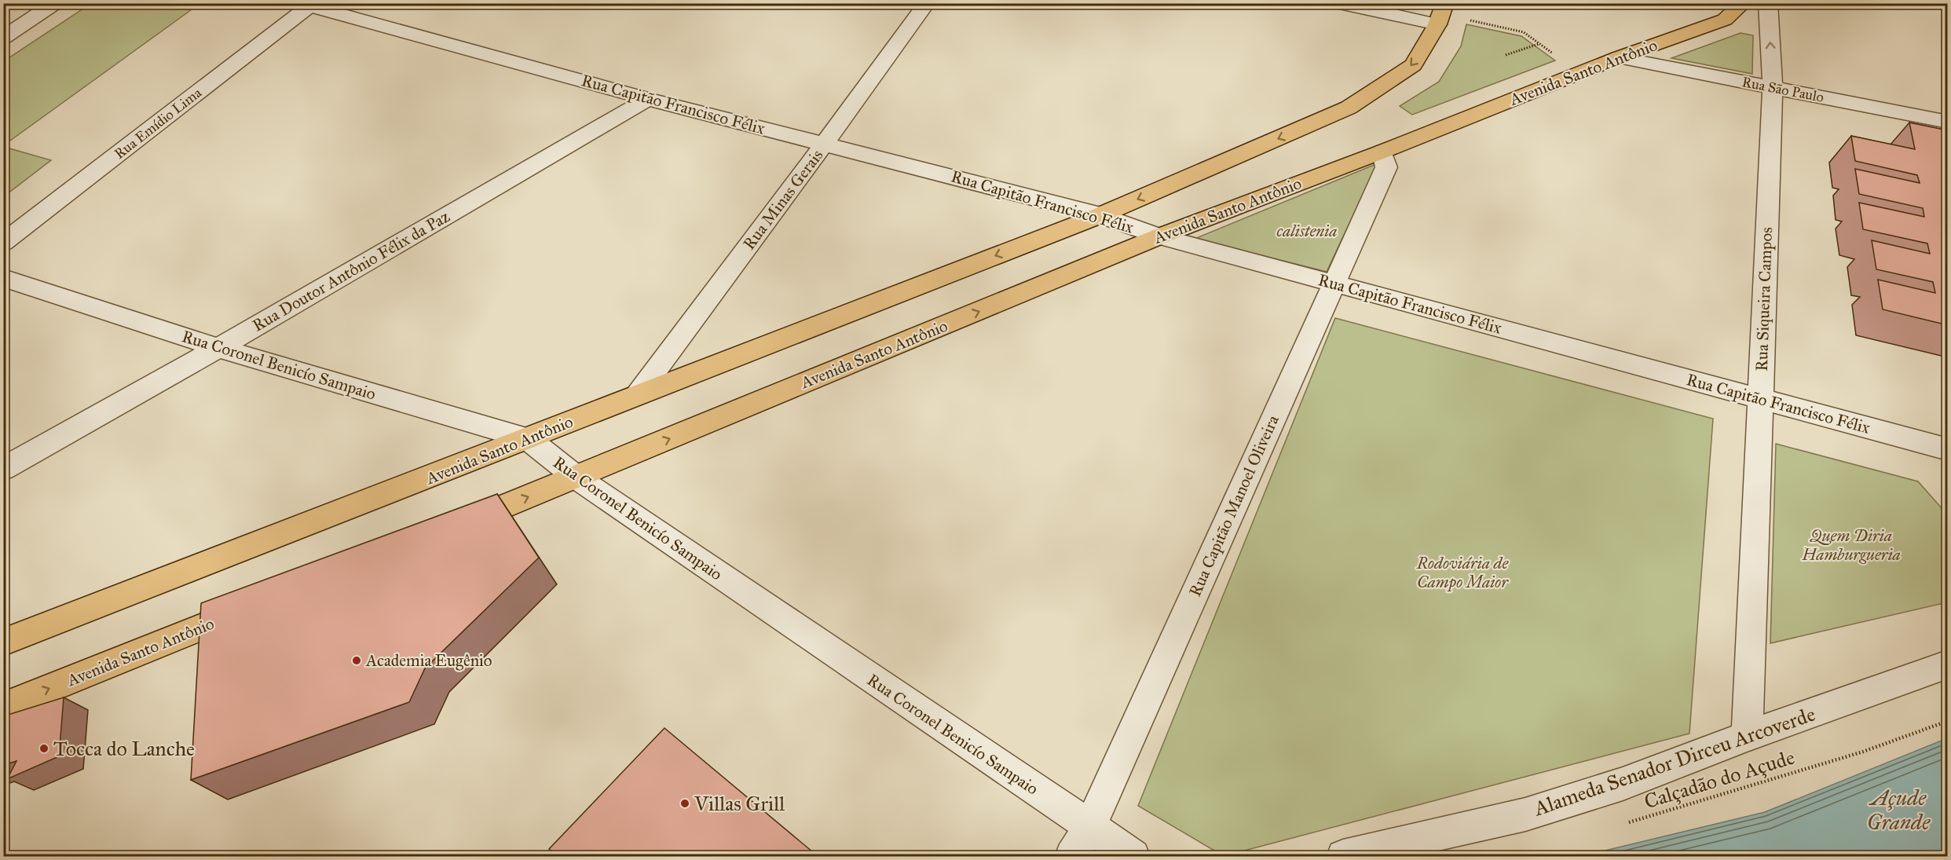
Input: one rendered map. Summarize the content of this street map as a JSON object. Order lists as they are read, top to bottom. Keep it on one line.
{"streets":{"main road":["Avenida Santo Antônio"],"street":["Rua São Paulo","Rua Capitão Francisco Félix","Rua Emídio Lima","Rua Minas Gerais","Rua Doutor Antônio Félix da Paz","Rua Siqueira Campos","Rua Coronel Benicío Sampaio","Rua Capitão Manoel Oliveira","Alameda Senador Dirceu Arcoverde"],"path":["Calçadão do Açude"]},"crossings":[["Avenida Santo Antônio","Rua São Paulo"],["Avenida Santo Antônio","Rua Capitão Francisco Félix"],["Avenida Santo Antônio","Rua Minas Gerais"],["Avenida Santo Antônio","Rua Coronel Benicío Sampaio"],["Avenida Santo Antônio","Rua Capitão Manoel Oliveira"],["Rua São Paulo","Rua Siqueira Campos"],["Rua Capitão Francisco Félix","Rua Emídio Lima"],["Rua Capitão Francisco Félix","Rua Minas Gerais"],["Rua Capitão Francisco Félix","Rua Doutor Antônio Félix da Paz"],["Rua Capitão Francisco Félix","Rua Capitão Manoel Oliveira"],["Rua Doutor Antônio Félix da Paz","Rua Coronel Benicío Sampaio"],["Rua Siqueira Campos","Alameda Senador Dirceu Arcoverde"],["Rua Coronel Benicío Sampaio","Rua Capitão Manoel Oliveira"]],"water":["Açude Grande"],"parks":["calistenia","Quem Diria Hamburgueria","Rodoviária de Campo Maior"],"places":["Academia Eugênio","Tocca do Lanche","Villas Grill"]}
